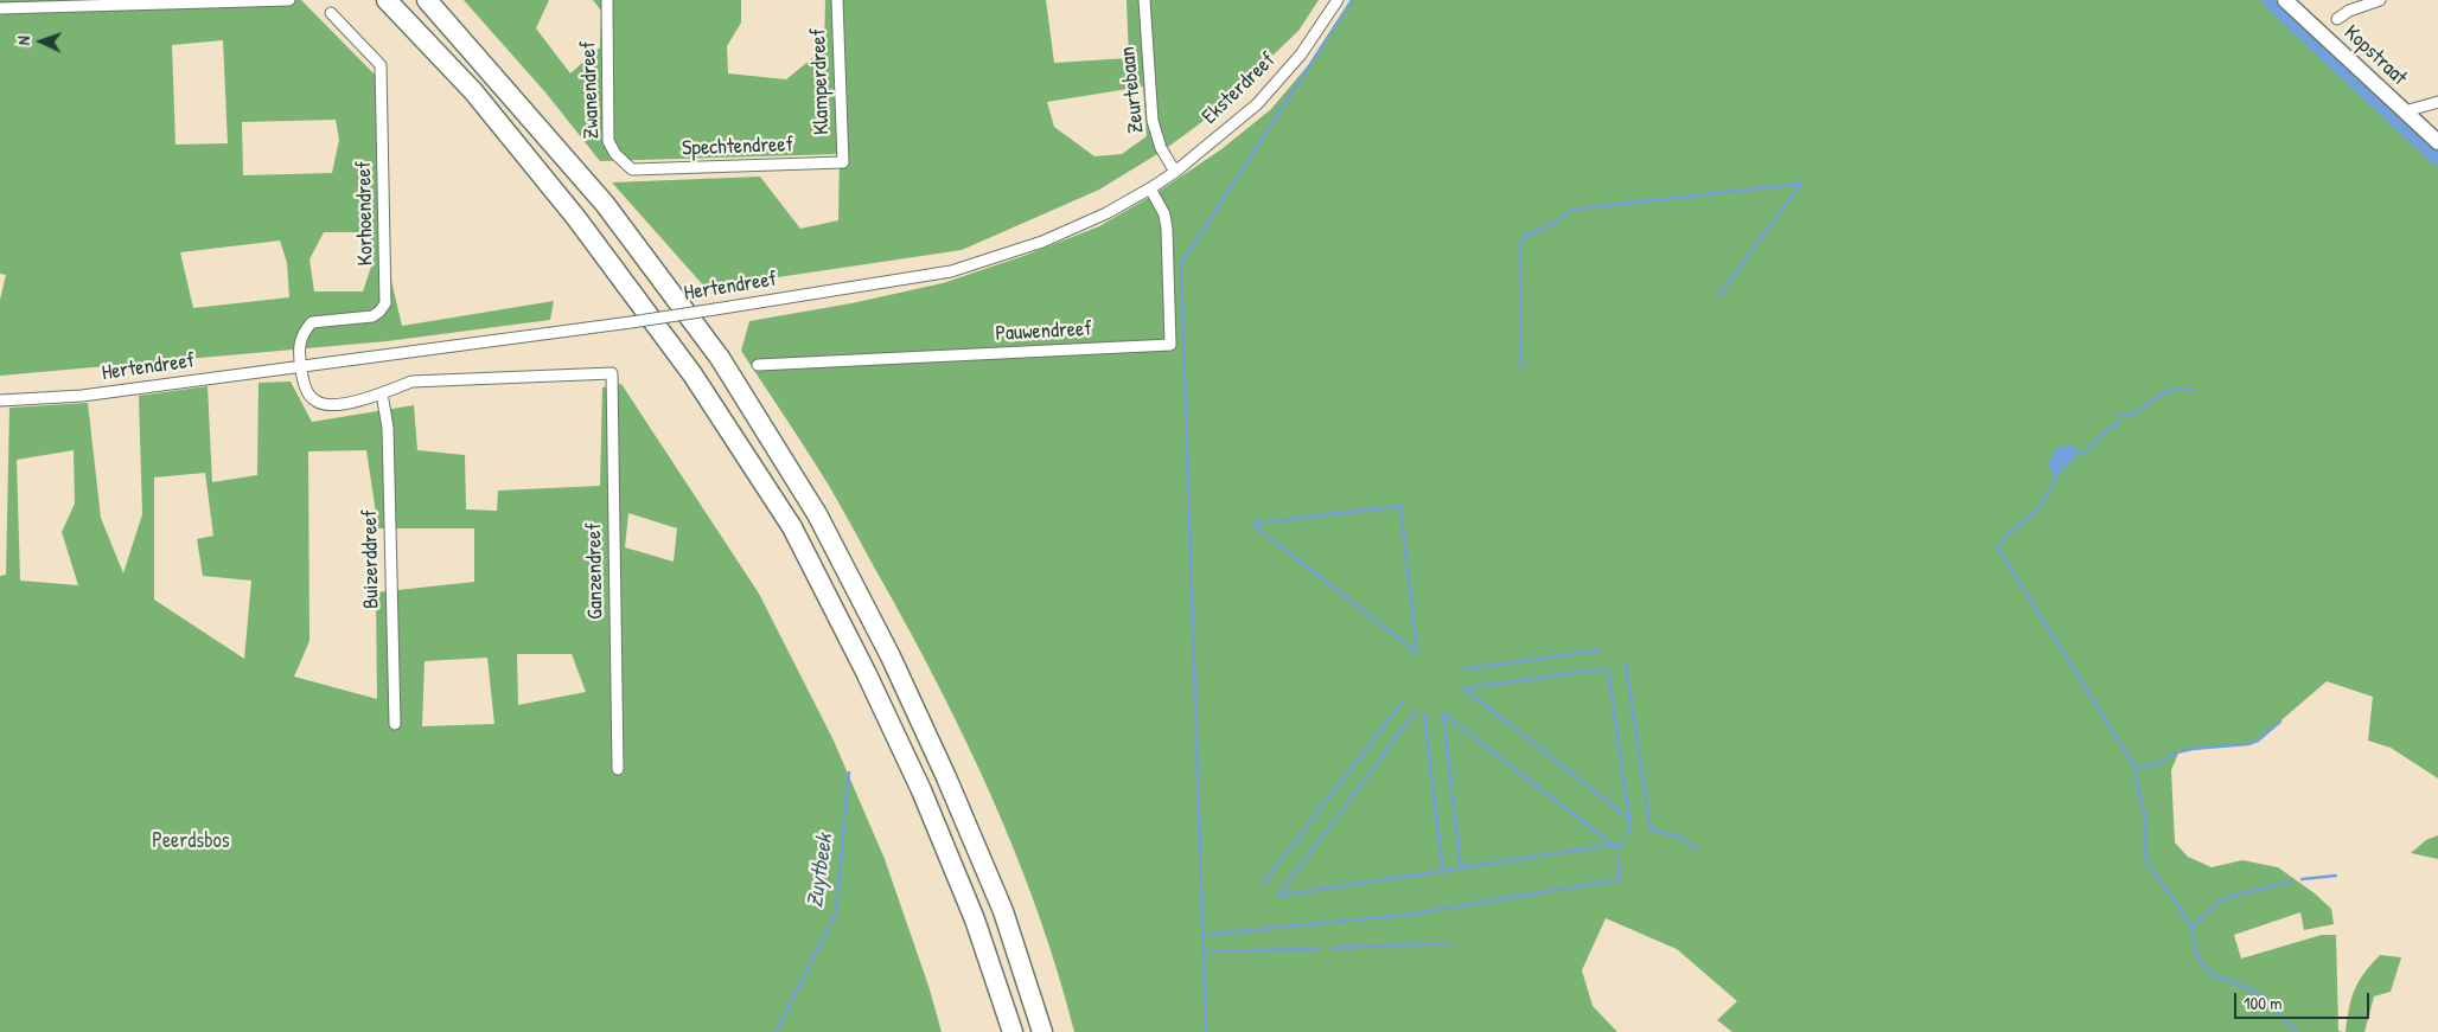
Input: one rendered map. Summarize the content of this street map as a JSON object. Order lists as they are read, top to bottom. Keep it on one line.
{"streets":{"main road":["Kopstraat"],"street":["Klamperdreef","Eksterdreef","Zwanendreef","Zeurtebaan","Spechtendreef","Korhoendreef","Hertendreef","Pauwendreef","Buizerddreef","Ganzendreef"]},"crossings":[["Klamperdreef","Spechtendreef"],["Eksterdreef","Zeurtebaan"],["Eksterdreef","Hertendreef"],["Eksterdreef","Pauwendreef"],["Zwanendreef","Spechtendreef"],["Korhoendreef","Hertendreef"],["Hertendreef","Pauwendreef"],["Buizerddreef","Ganzendreef"]],"water":["Zuytbeek"],"parks":["Peerdsbos"],"scale_bar":"100 m","north":"left"}
